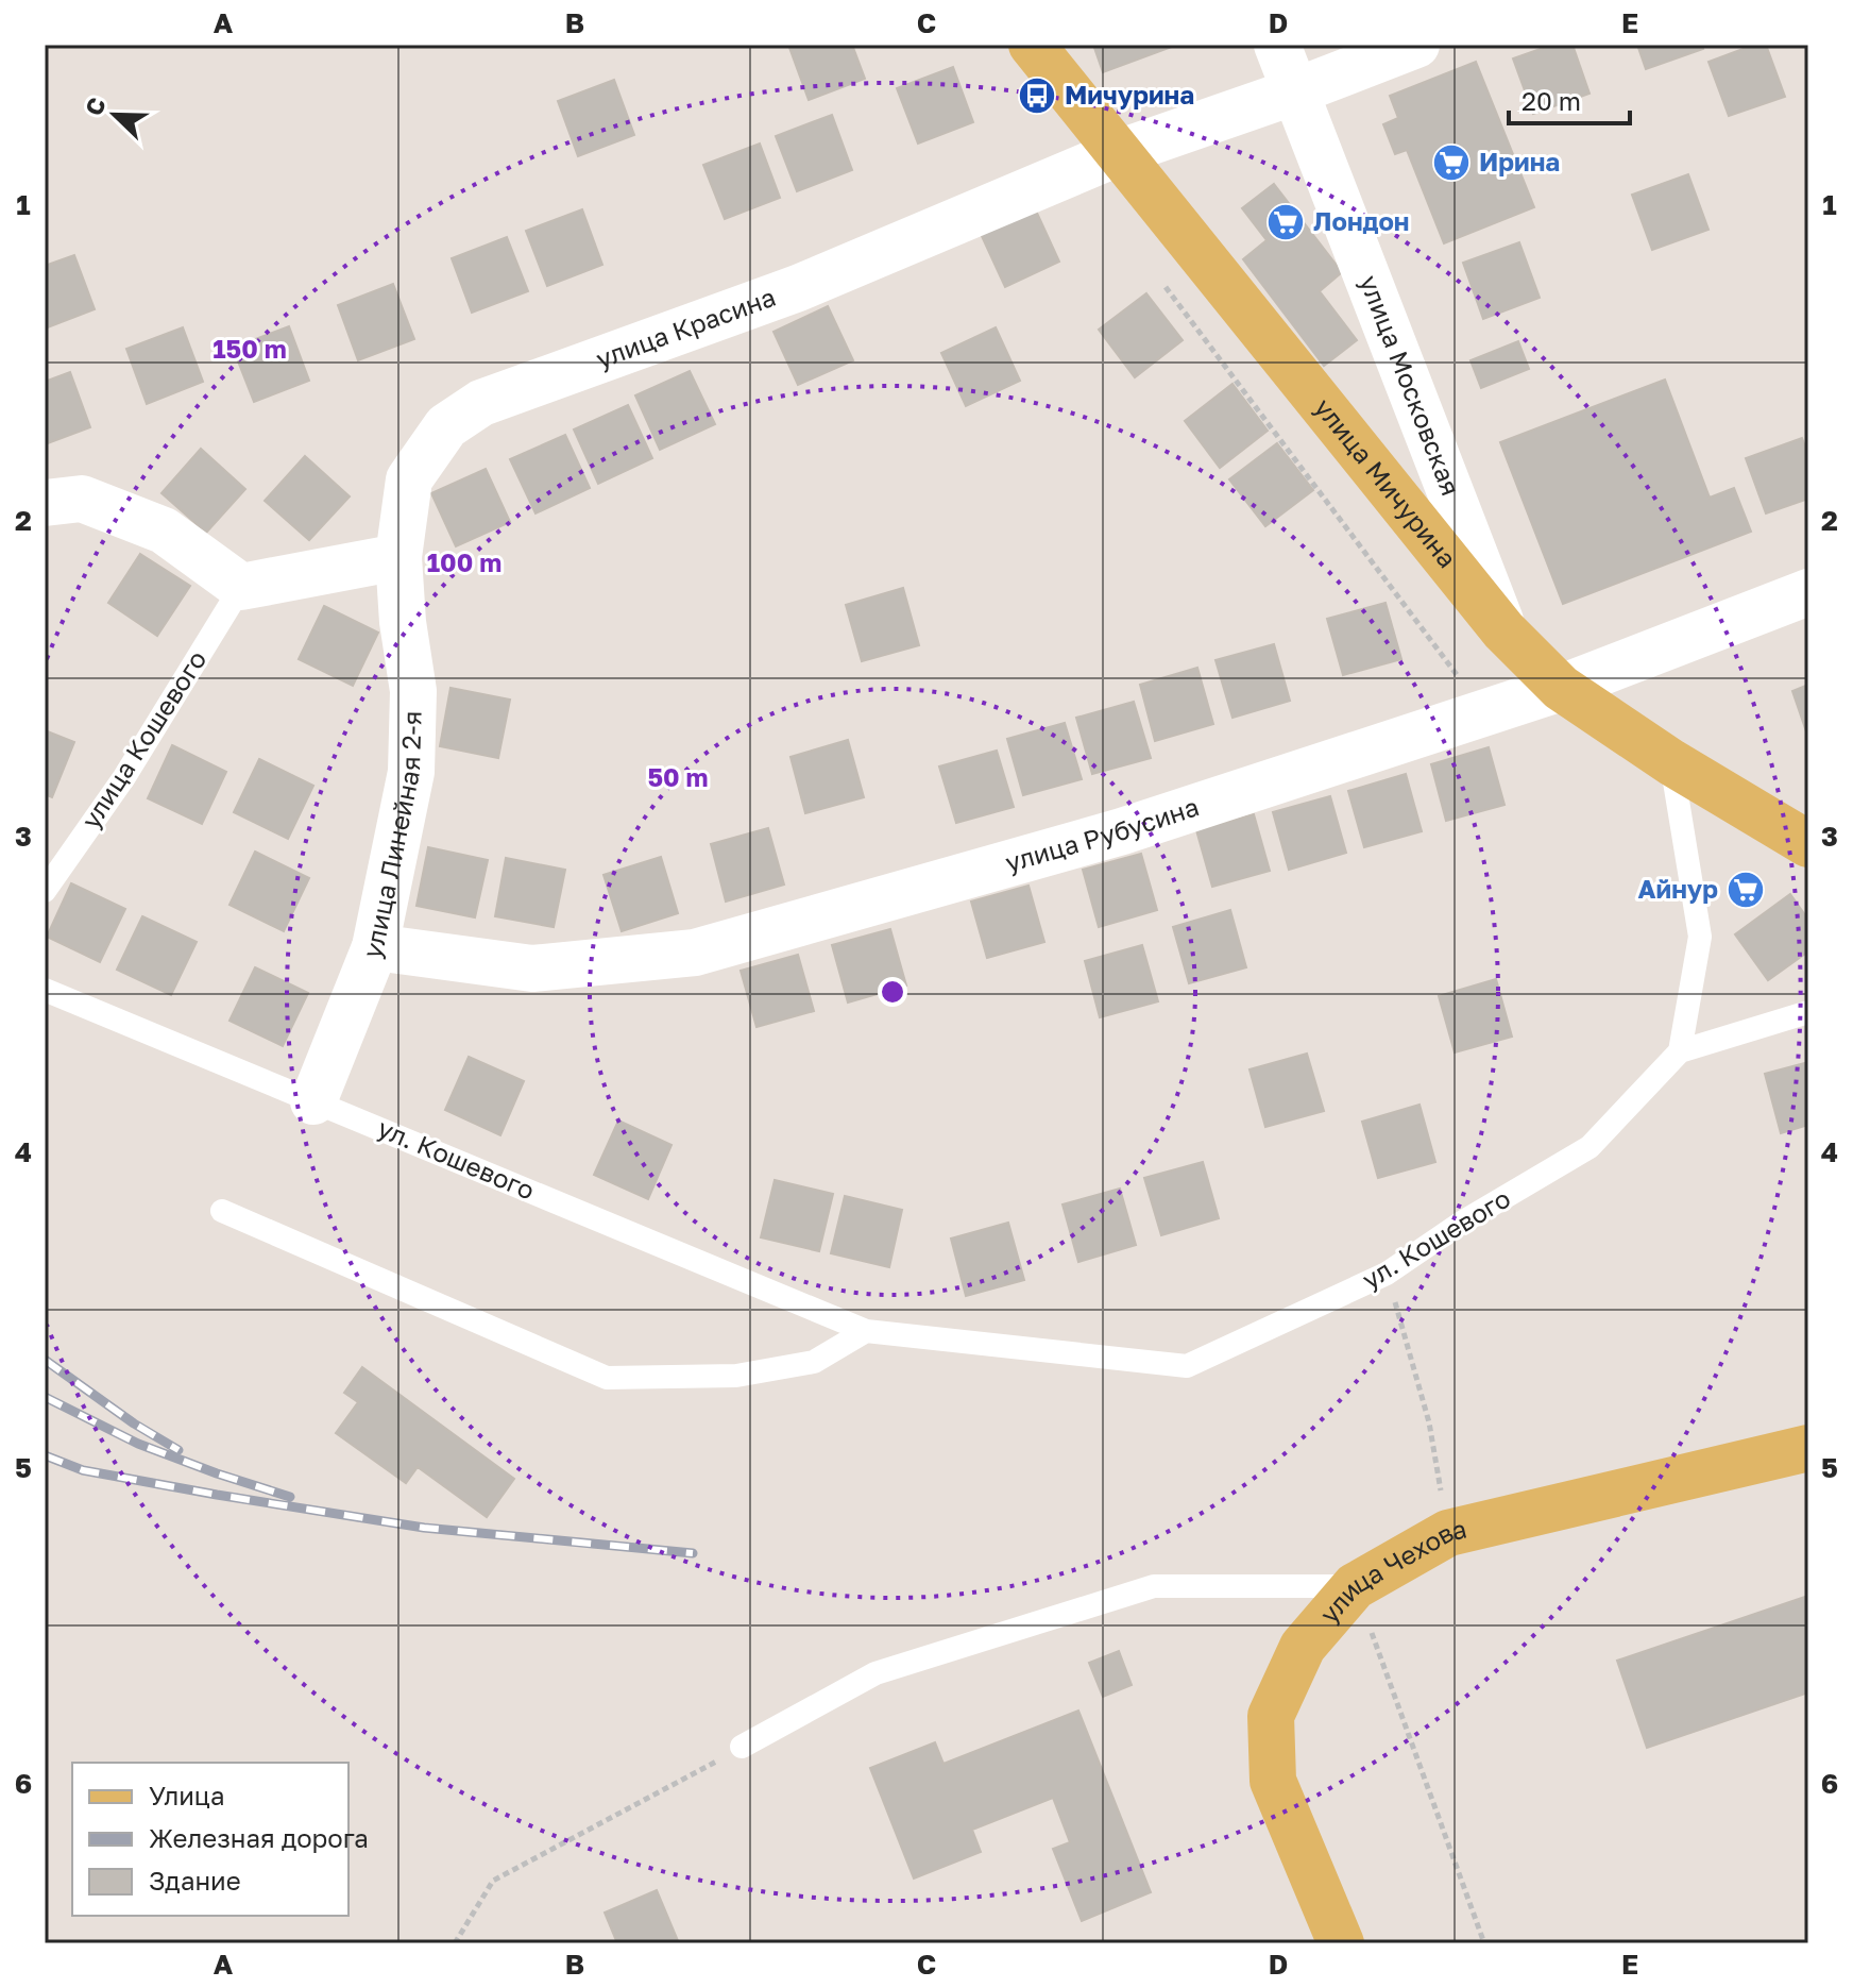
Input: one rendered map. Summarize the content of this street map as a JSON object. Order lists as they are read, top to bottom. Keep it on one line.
{"streets":{"main road":["улица Мичурина","улица Чехова"],"street":["улица Красина","улица Московская","улица Линейная 2-я","улица Рубусина"],"lane":["улица Кошевого","ул. Кошевого"]},"crossings":[["улица Красина","улица Московская"],["улица Красина","улица Мичурина"],["улица Красина","улица Линейная 2-я"],["улица Московская","улица Мичурина"],["улица Мичурина","улица Рубусина"],["улица Линейная 2-я","улица Рубусина"],["улица Линейная 2-я","ул. Кошевого"]],"places":{"bus stop":["Мичурина"],"supermarket":["Ирина","Лондон","Айнур"]},"legend":["Улица","Железная дорога","Здание"],"scale_bar":"20 m","north":"top left","grid":{"columns":["A","B","C","D","E"],"rows":["1","2","3","4","5","6"]},"rings":["150 m","100 m","50 m"]}
